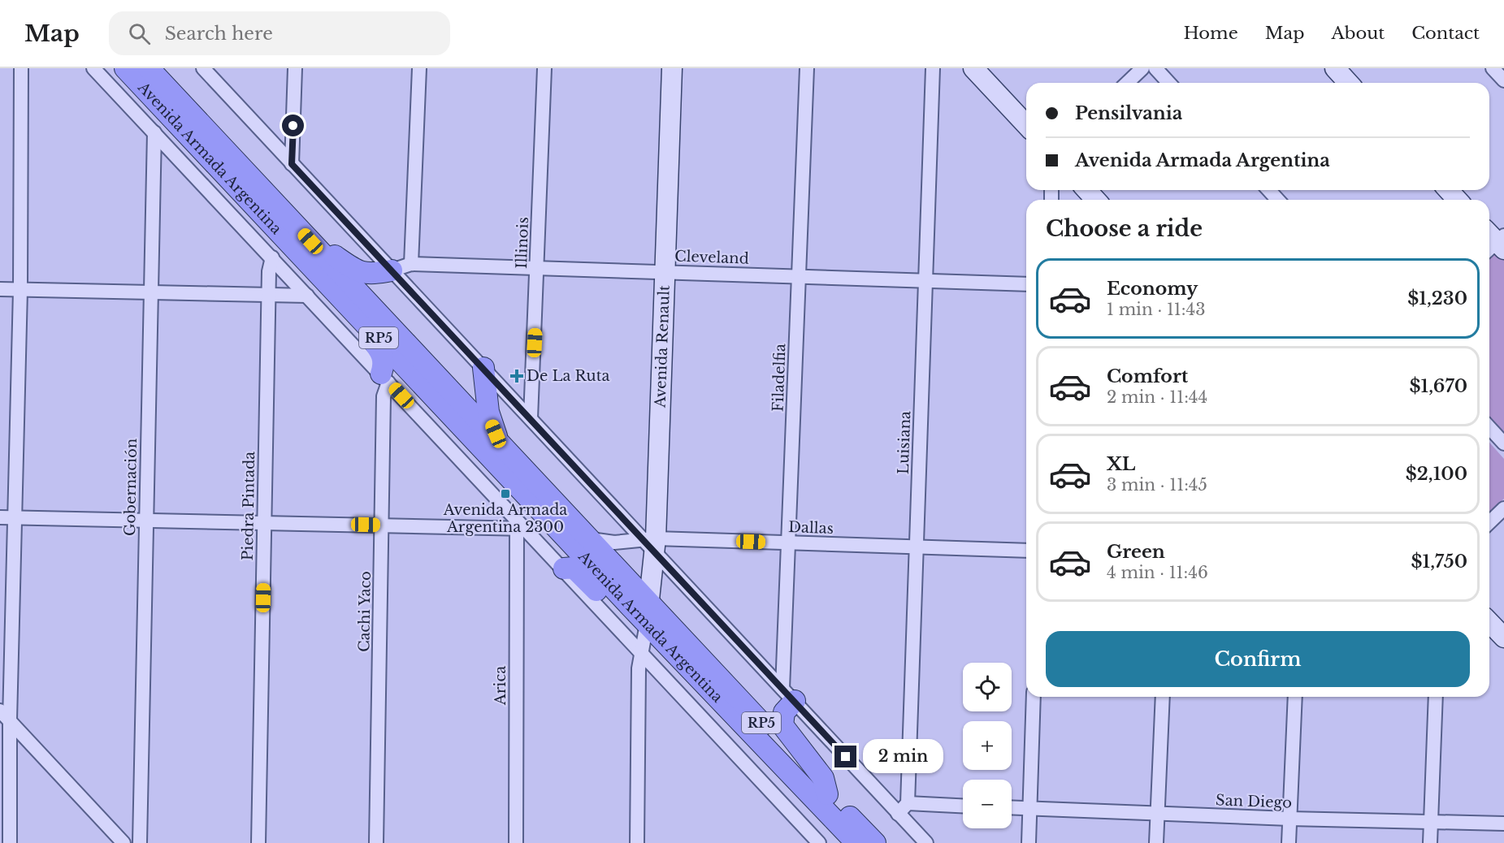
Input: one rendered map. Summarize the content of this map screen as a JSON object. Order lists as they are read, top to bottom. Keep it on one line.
{"streets":{"main road":["Avenida Armada Argentina","RP5"],"street":["Illinois","Cleveland","Avenida Renault","Filadelfia","Luisiana","Gobernación","Piedra Pintada","Dallas","Cachi Yaco","Arica","San Diego"]},"crossings":[["Avenida Armada Argentina","Avenida Renault"],["Avenida Armada Argentina","Gobernación"],["Avenida Armada Argentina","Piedra Pintada"],["Avenida Armada Argentina","Dallas"],["Avenida Armada Argentina","Cachi Yaco"],["Avenida Armada Argentina","Arica"],["Illinois","Cleveland"],["Cleveland","Avenida Renault"],["Cleveland","Filadelfia"],["Cleveland","Luisiana"],["Avenida Renault","Dallas"],["Filadelfia","Dallas"],["Luisiana","Dallas"]],"places":{"health":["De La Ruta"],"transit":["Avenida Armada Argentina 2300"]},"page":{"header":"Map","search":"Search here","nav":["Home","Map","About","Contact"],"banner":["Pensilvania","Avenida Armada Argentina"],"heading":"Choose a ride","list":[{"name":"Economy","note":"1 min · 11:43","value":"$1,230"},{"name":"Comfort","note":"2 min · 11:44","value":"$1,670"},{"name":"XL","note":"3 min · 11:45","value":"$2,100"},{"name":"Green","note":"4 min · 11:46","value":"$1,750"}],"buttons":"Confirm","map_buttons":["+","−"],"bubble":"2 min"}}
